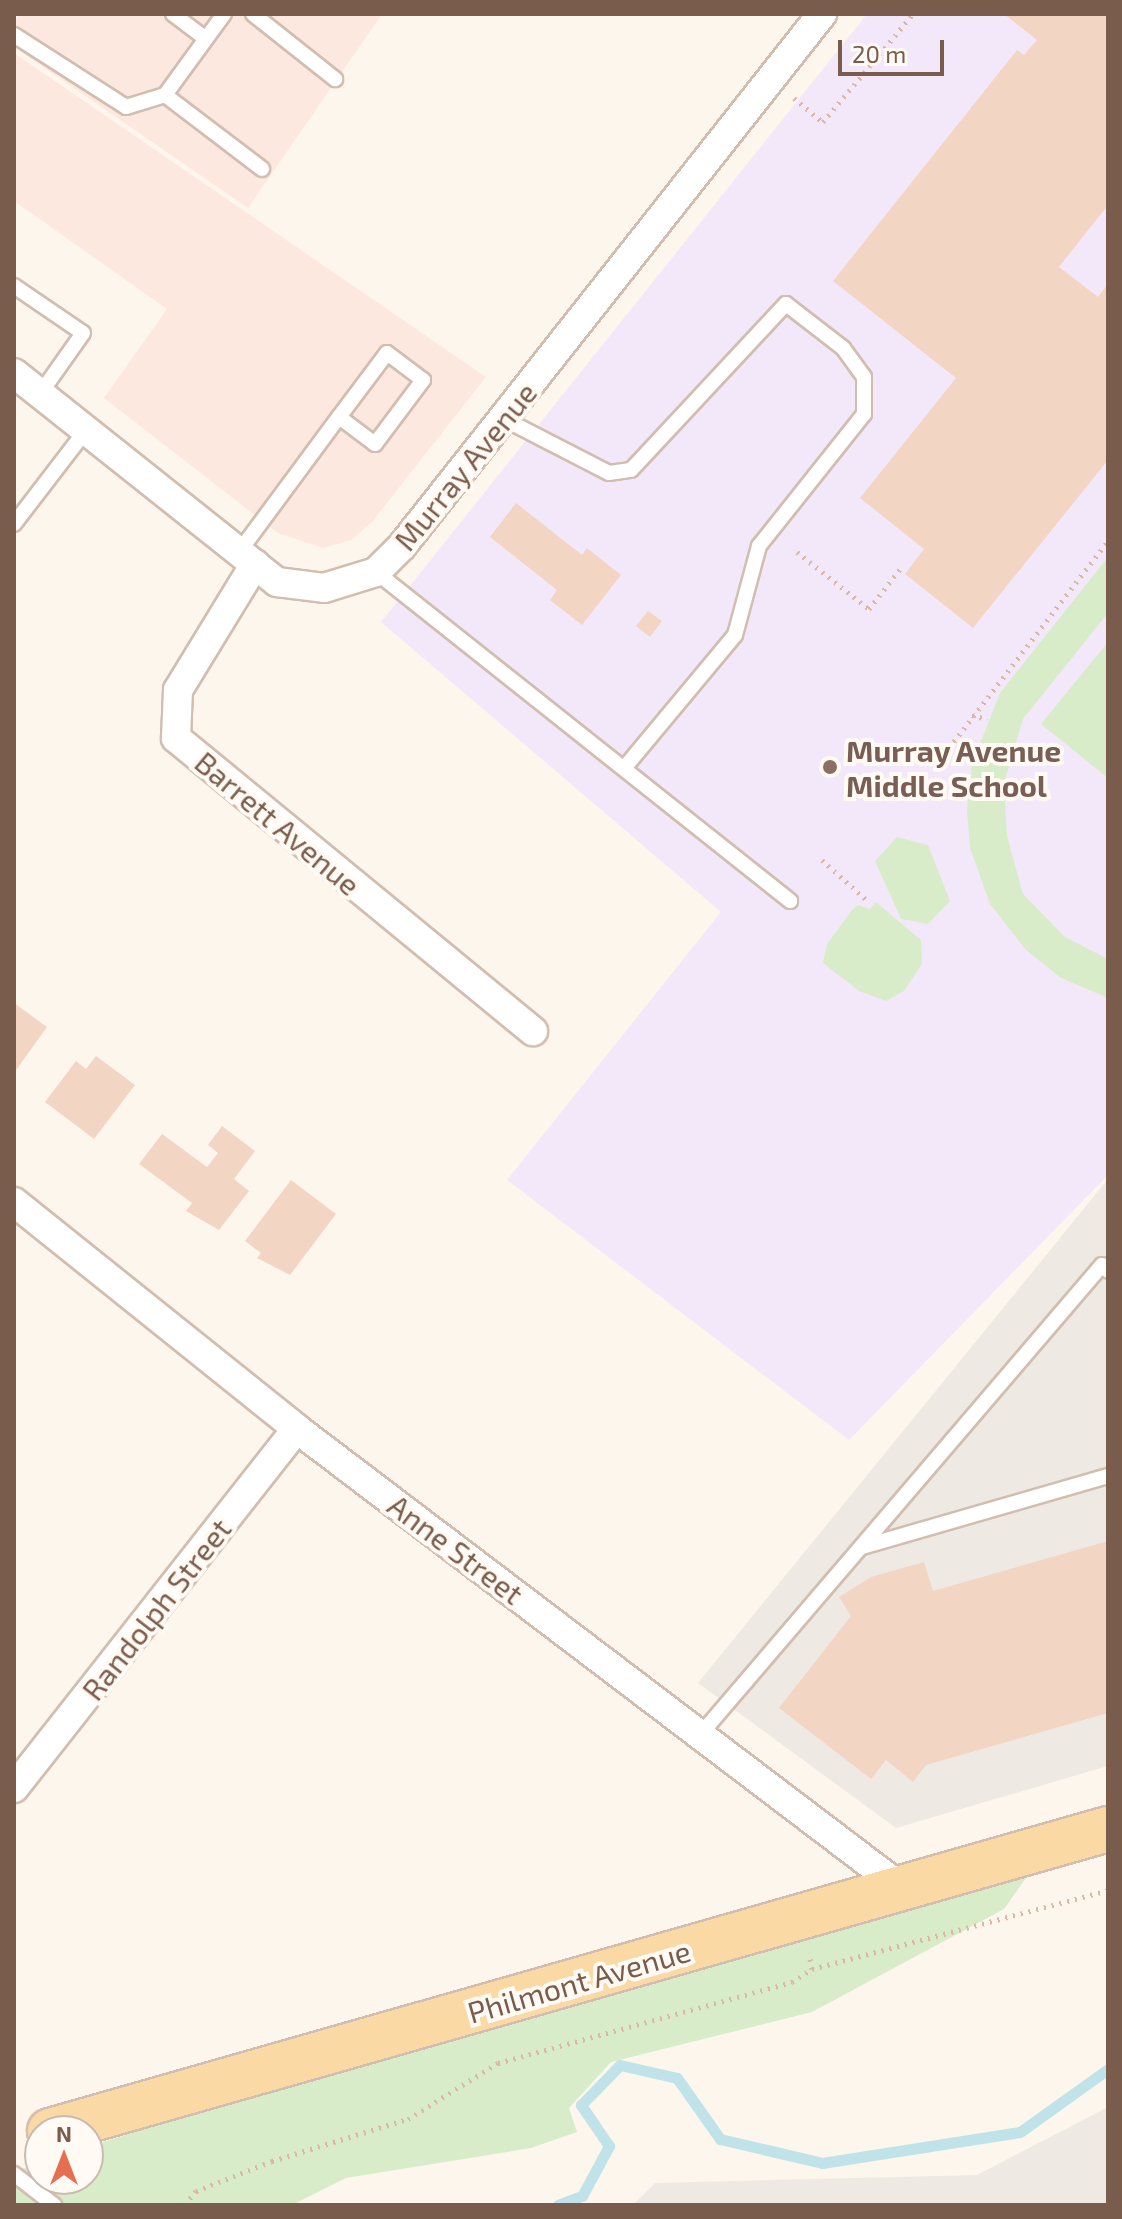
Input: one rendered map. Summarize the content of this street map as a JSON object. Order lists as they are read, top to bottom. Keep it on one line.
{"streets":{"main road":["Philmont Avenue"],"street":["Murray Avenue","Barrett Avenue","Anne Street","Randolph Street"]},"crossings":[["Murray Avenue","Barrett Avenue"],["Anne Street","Randolph Street"],["Anne Street","Philmont Avenue"]],"places":["Murray Avenue Middle School"],"scale_bar":"20 m","north":"top"}
